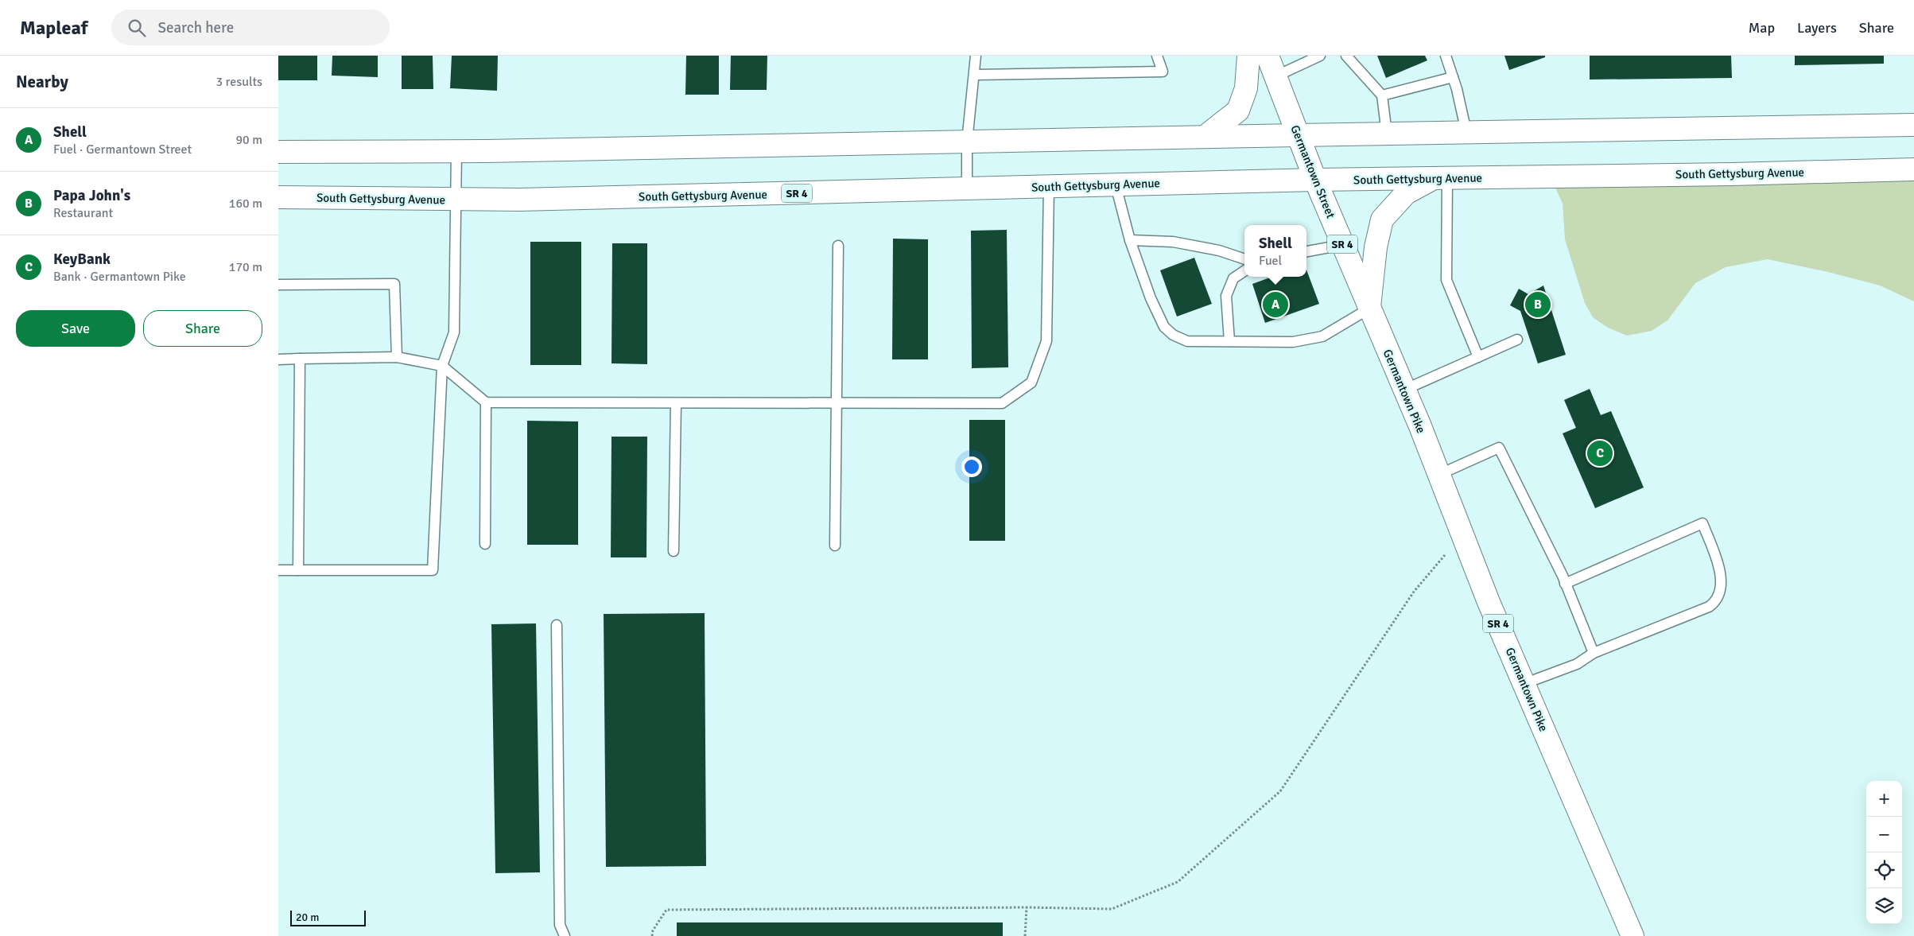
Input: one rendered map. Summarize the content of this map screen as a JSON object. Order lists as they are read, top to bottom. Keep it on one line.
{"streets":{"main road":["Germantown Street","South Gettysburg Avenue","SR 4","Germantown Pike"]},"crossings":[["Germantown Street","South Gettysburg Avenue"],["Germantown Street","Germantown Pike"]],"scale_bar":"20 m","page":{"header":"Mapleaf","search":"Search here","nav":["Map","Layers","Share"],"heading":["Nearby","3 results"],"list":[{"mark":"A","name":"Shell","note":"Fuel · Germantown Street","value":"90 m"},{"mark":"B","name":"Papa John's","note":"Restaurant","value":"160 m"},{"mark":"C","name":"KeyBank","note":"Bank · Germantown Pike","value":"170 m"}],"popup":["Shell","Fuel"],"pins":["A","B","C"],"buttons":["Save","Share"],"map_buttons":["+","−"],"scale":"20 m"}}
